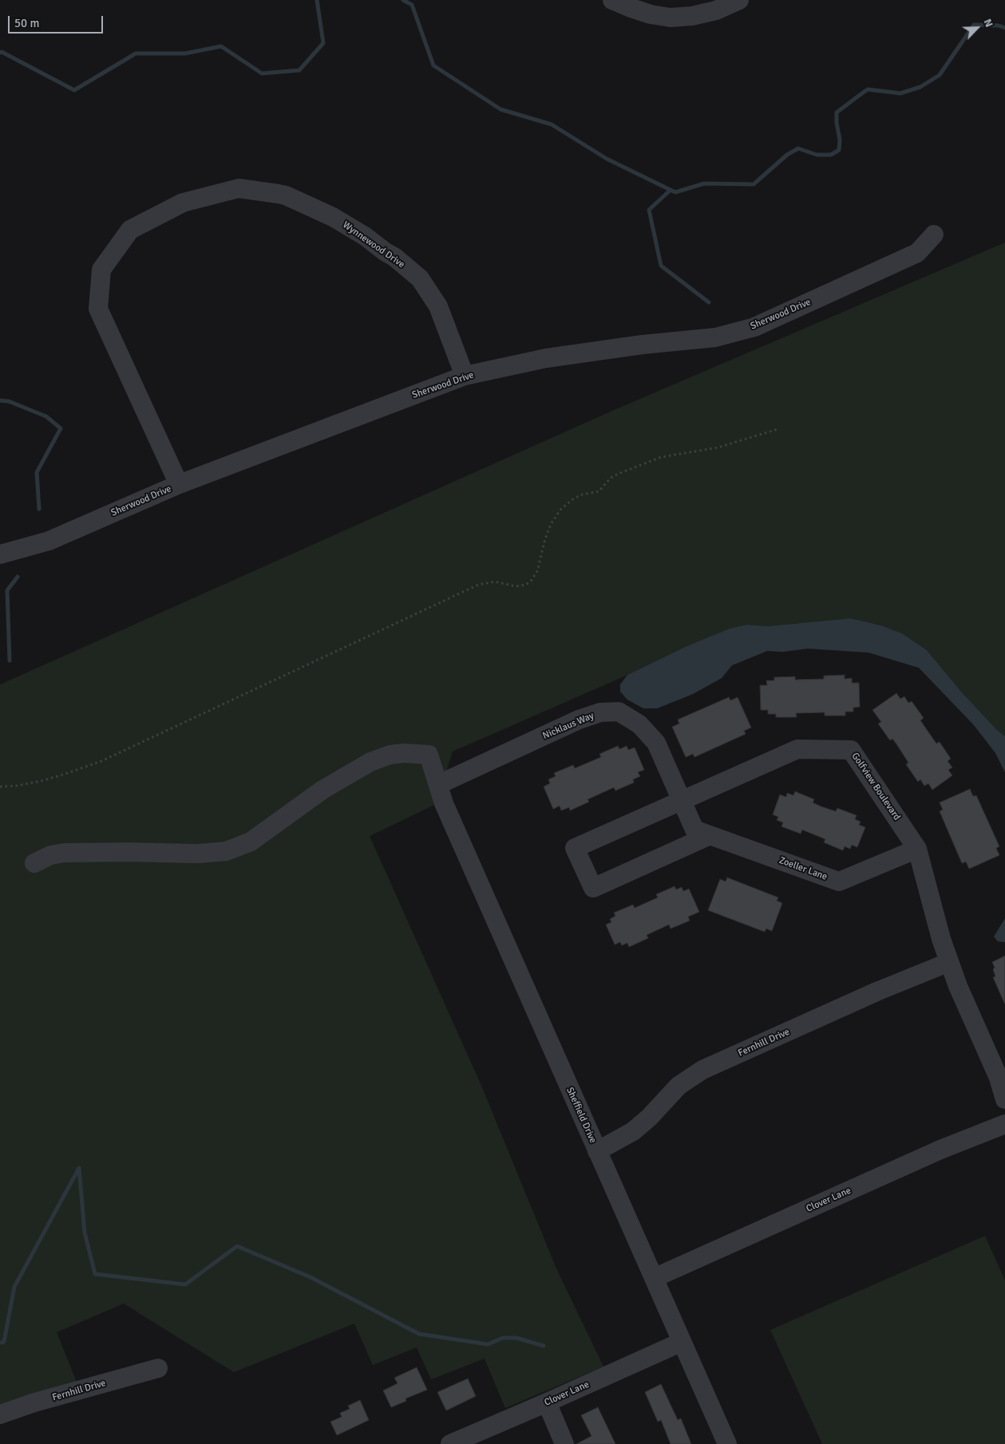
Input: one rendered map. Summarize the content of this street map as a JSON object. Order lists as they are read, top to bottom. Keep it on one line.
{"streets":{"street":["Wynnewood Drive","Sherwood Drive","Nicklaus Way","Golfview Boulevard","Zoeller Lane","Fernhill Drive","Sheffield Drive","Clover Lane"]},"crossings":[["Wynnewood Drive","Sherwood Drive"],["Nicklaus Way","Golfview Boulevard"],["Nicklaus Way","Zoeller Lane"],["Nicklaus Way","Sheffield Drive"],["Golfview Boulevard","Zoeller Lane"],["Golfview Boulevard","Fernhill Drive"],["Fernhill Drive","Sheffield Drive"],["Sheffield Drive","Clover Lane"]],"scale_bar":"50 m","north":"top right"}
